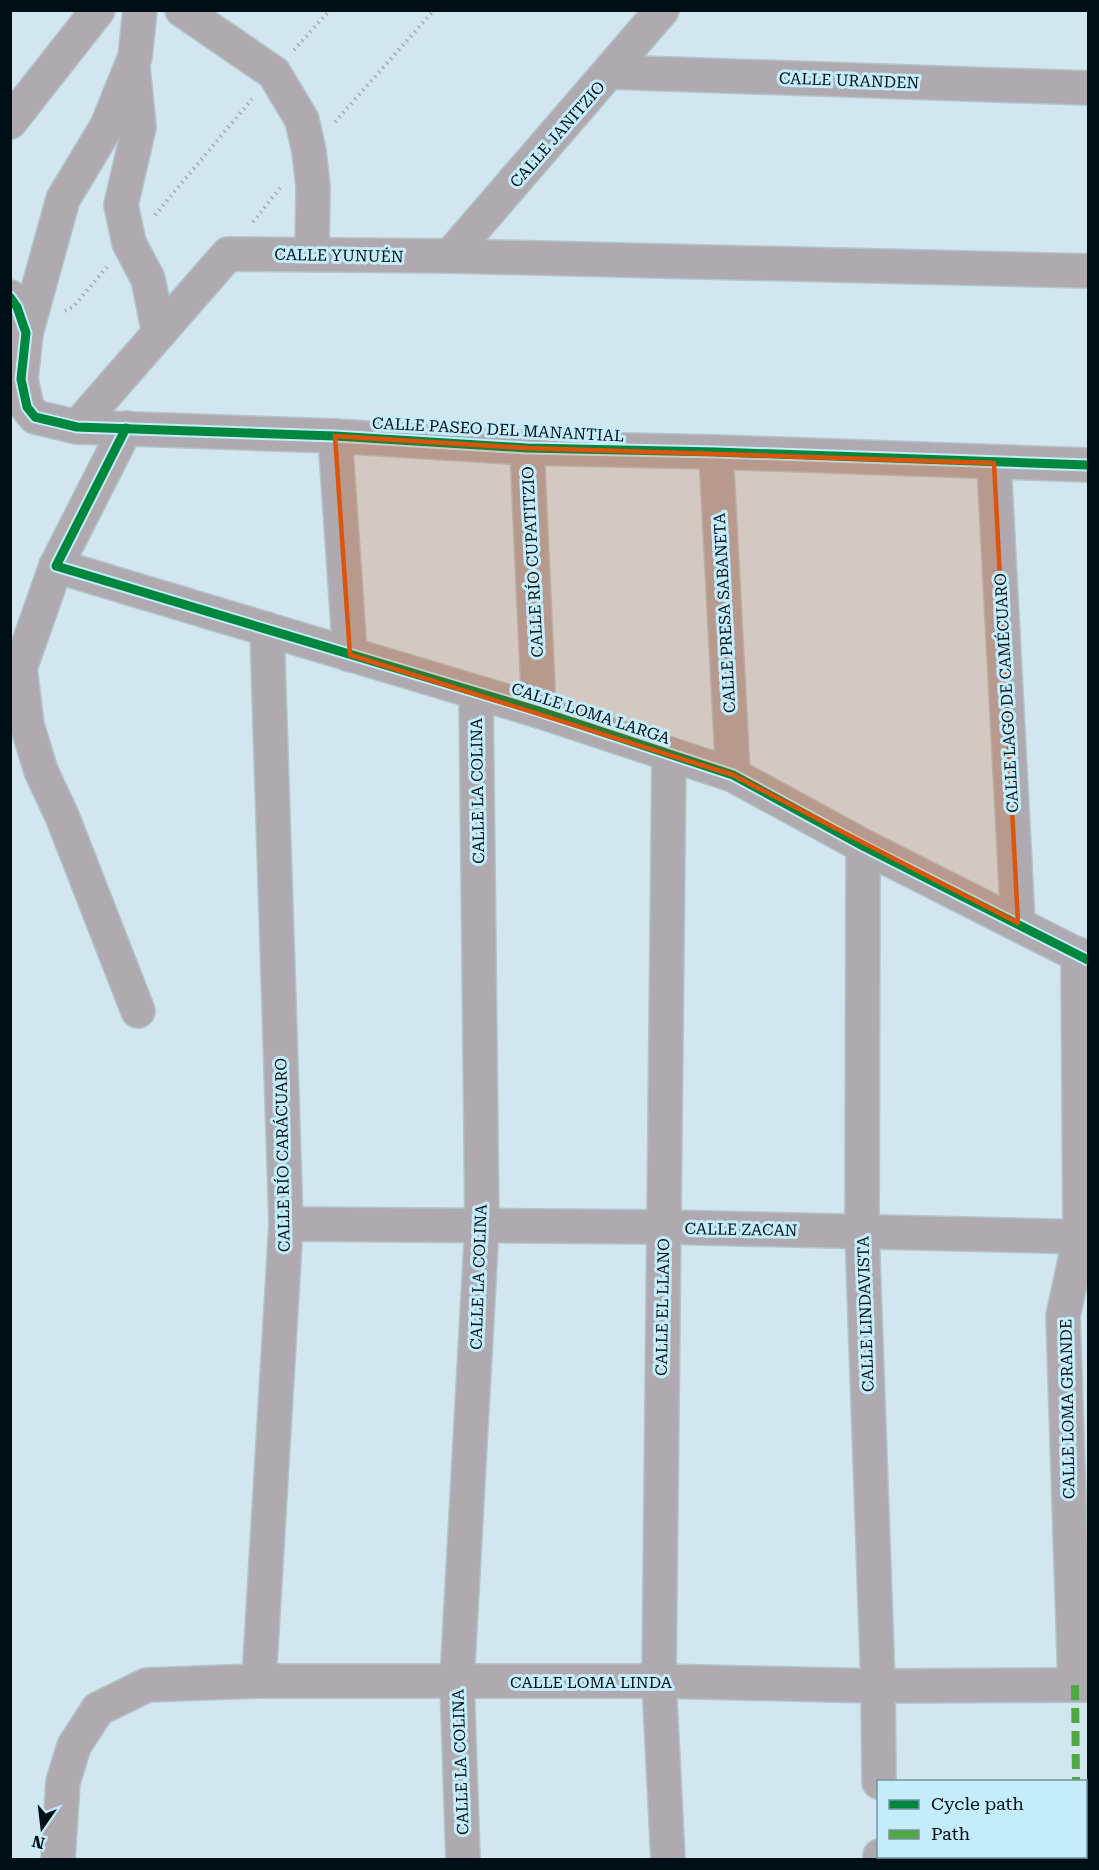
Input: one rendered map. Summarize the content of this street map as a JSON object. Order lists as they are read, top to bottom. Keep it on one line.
{"streets":{"street":["CALLE URANDEN","CALLE JANITZIO","CALLE YUNUÉN","CALLE PASEO DEL MANANTIAL","CALLE RÍO CUPATITZIO","CALLE PRESA SABANETA","CALLE LAGO DE CAMÉCUARO","CALLE LOMA LARGA","CALLE LA COLINA","CALLE RÍO CARÁCUARO","CALLE ZACAN","CALLE EL LLANO","CALLE LINDAVISTA","CALLE LOMA GRANDE","CALLE LOMA LINDA"]},"crossings":[["CALLE URANDEN","CALLE JANITZIO"],["CALLE JANITZIO","CALLE YUNUÉN"],["CALLE PASEO DEL MANANTIAL","CALLE RÍO CUPATITZIO"],["CALLE PASEO DEL MANANTIAL","CALLE PRESA SABANETA"],["CALLE PASEO DEL MANANTIAL","CALLE LAGO DE CAMÉCUARO"],["CALLE RÍO CUPATITZIO","CALLE LOMA LARGA"],["CALLE PRESA SABANETA","CALLE LOMA LARGA"],["CALLE LAGO DE CAMÉCUARO","CALLE LOMA LARGA"],["CALLE LOMA LARGA","CALLE LA COLINA"],["CALLE LOMA LARGA","CALLE RÍO CARÁCUARO"],["CALLE LOMA LARGA","CALLE EL LLANO"],["CALLE LOMA LARGA","CALLE LINDAVISTA"],["CALLE LOMA LARGA","CALLE LOMA GRANDE"],["CALLE LA COLINA","CALLE ZACAN"],["CALLE LA COLINA","CALLE LOMA LINDA"],["CALLE RÍO CARÁCUARO","CALLE ZACAN"],["CALLE RÍO CARÁCUARO","CALLE LOMA LINDA"],["CALLE ZACAN","CALLE EL LLANO"],["CALLE ZACAN","CALLE LINDAVISTA"],["CALLE ZACAN","CALLE LOMA GRANDE"],["CALLE EL LLANO","CALLE LOMA LINDA"],["CALLE LINDAVISTA","CALLE LOMA LINDA"],["CALLE LOMA GRANDE","CALLE LOMA LINDA"]],"legend":["Cycle path","Path"],"north":"bottom"}
